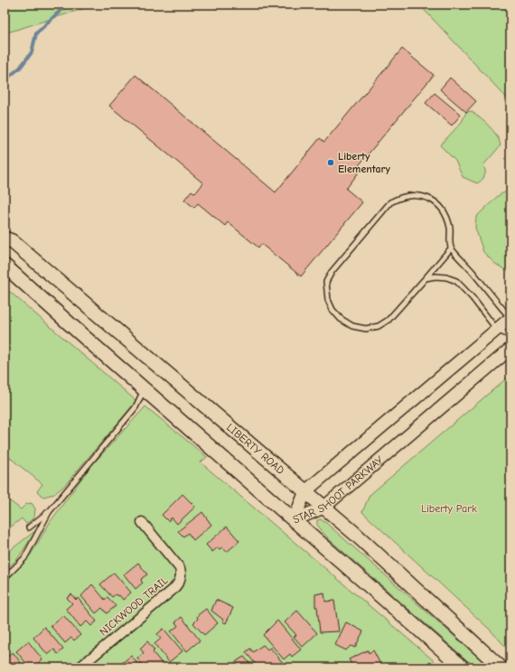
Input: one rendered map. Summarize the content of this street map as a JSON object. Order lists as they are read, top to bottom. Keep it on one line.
{"streets":{"main road":["LIBERTY ROAD"],"street":["STAR SHOOT PARKWAY","NICKWOOD TRAIL"]},"crossings":[["LIBERTY ROAD","STAR SHOOT PARKWAY"]],"parks":["Liberty Park"],"places":["Liberty Elementary"]}
